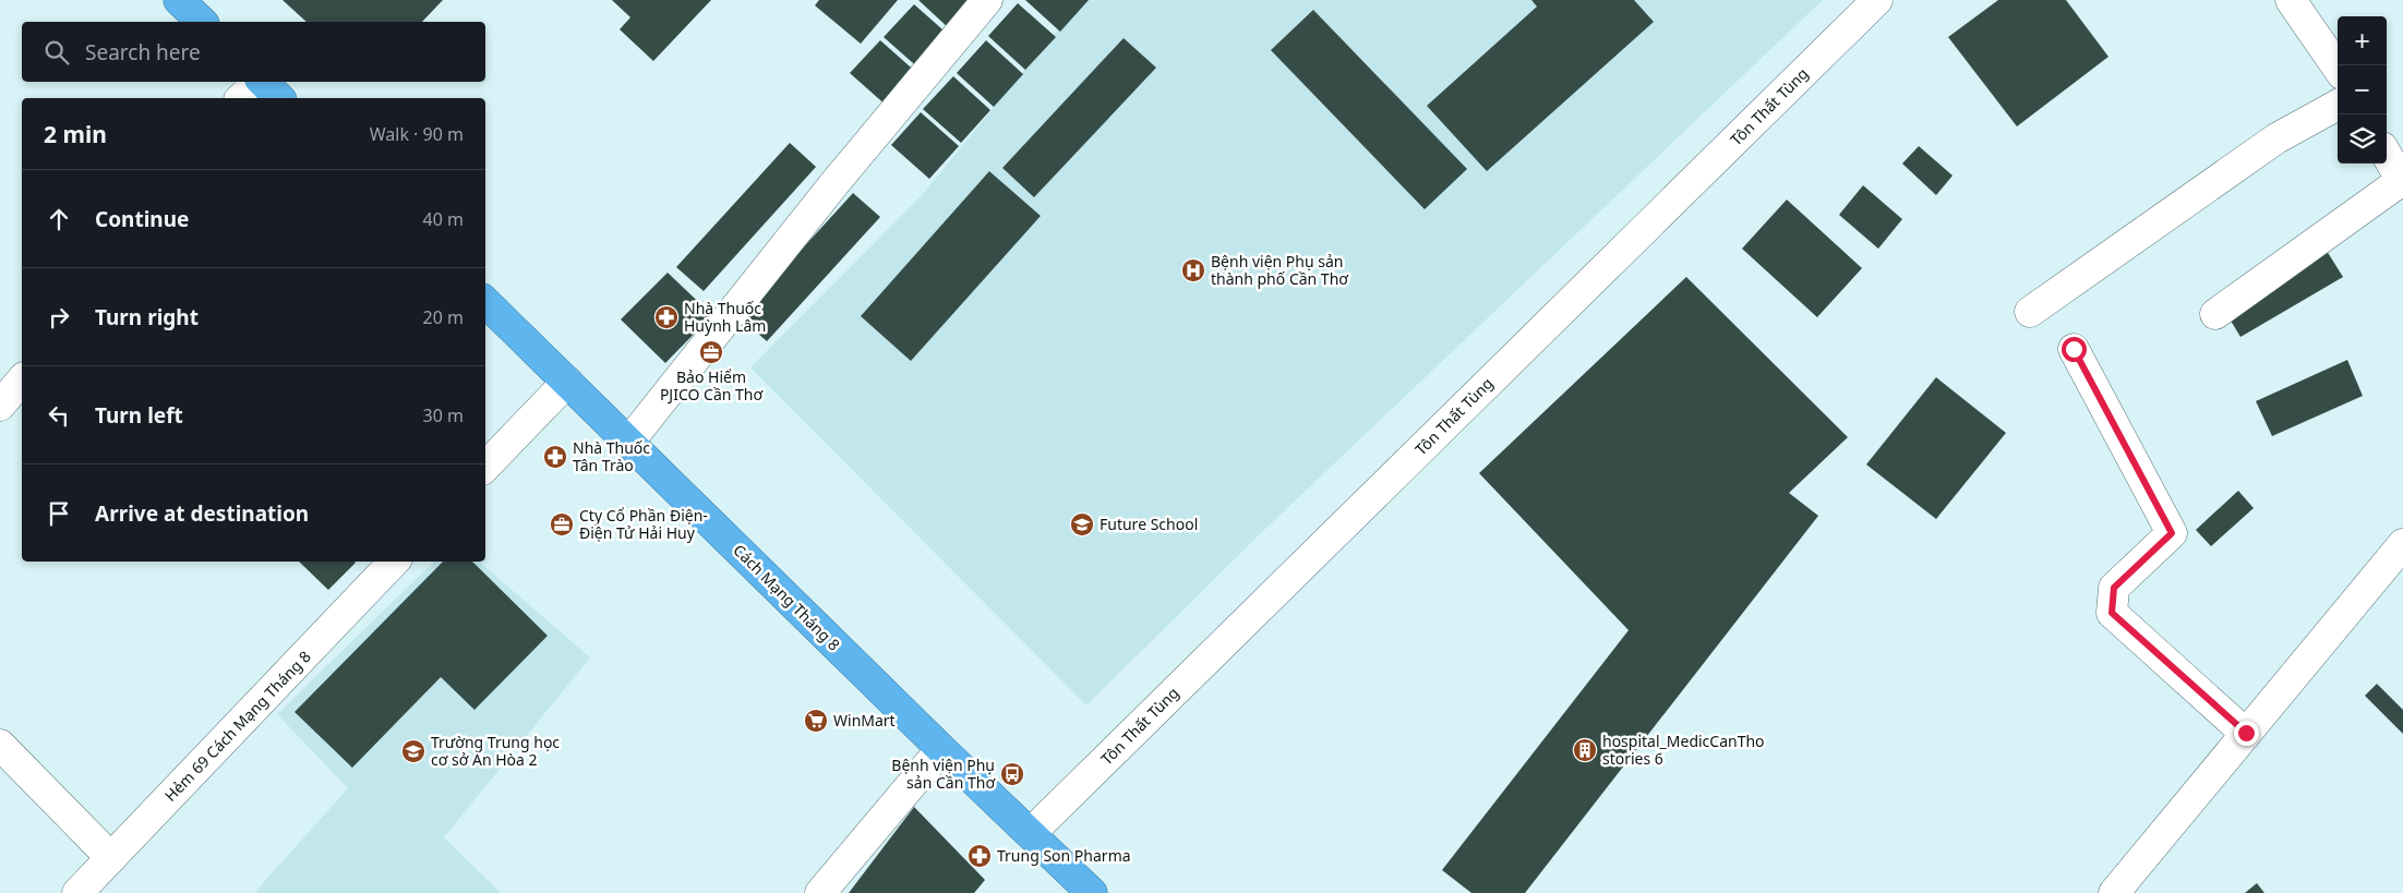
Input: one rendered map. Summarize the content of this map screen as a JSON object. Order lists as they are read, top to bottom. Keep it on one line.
{"streets":{"highway":["Cách Mạng Tháng 8"],"street":["Tôn Thất Tùng","Hẻm 69 Cách Mạng Tháng 8"]},"crossings":[["Tôn Thất Tùng","Cách Mạng Tháng 8"]],"places":{"hospital":["Bệnh viện Phụ sản thành phố Cần Thơ"],"pharmacy":["Nhà Thuốc Huỳnh Lâm","Nhà Thuốc Tân Trào","Trung Son Pharma"],"office":["Bảo Hiểm PJICO Cần Thơ","Cty Cổ Phần Điện- Điện Tử Hải Huy"],"school or university":["Future School","Trường Trung học cơ sở An Hòa 2"],"supermarket":["WinMart"],"building":["hospital_MedicCanTho stories 6"],"bus stop":["Bệnh viện Phụ sản Cần Thơ"]},"page":{"map_buttons":["+","−"],"search":"Search here","heading":["2 min","Walk · 90 m"],"list":[["Continue","40 m"],["Turn right","20 m"],["Turn left","30 m"],"Arrive at destination"]}}
